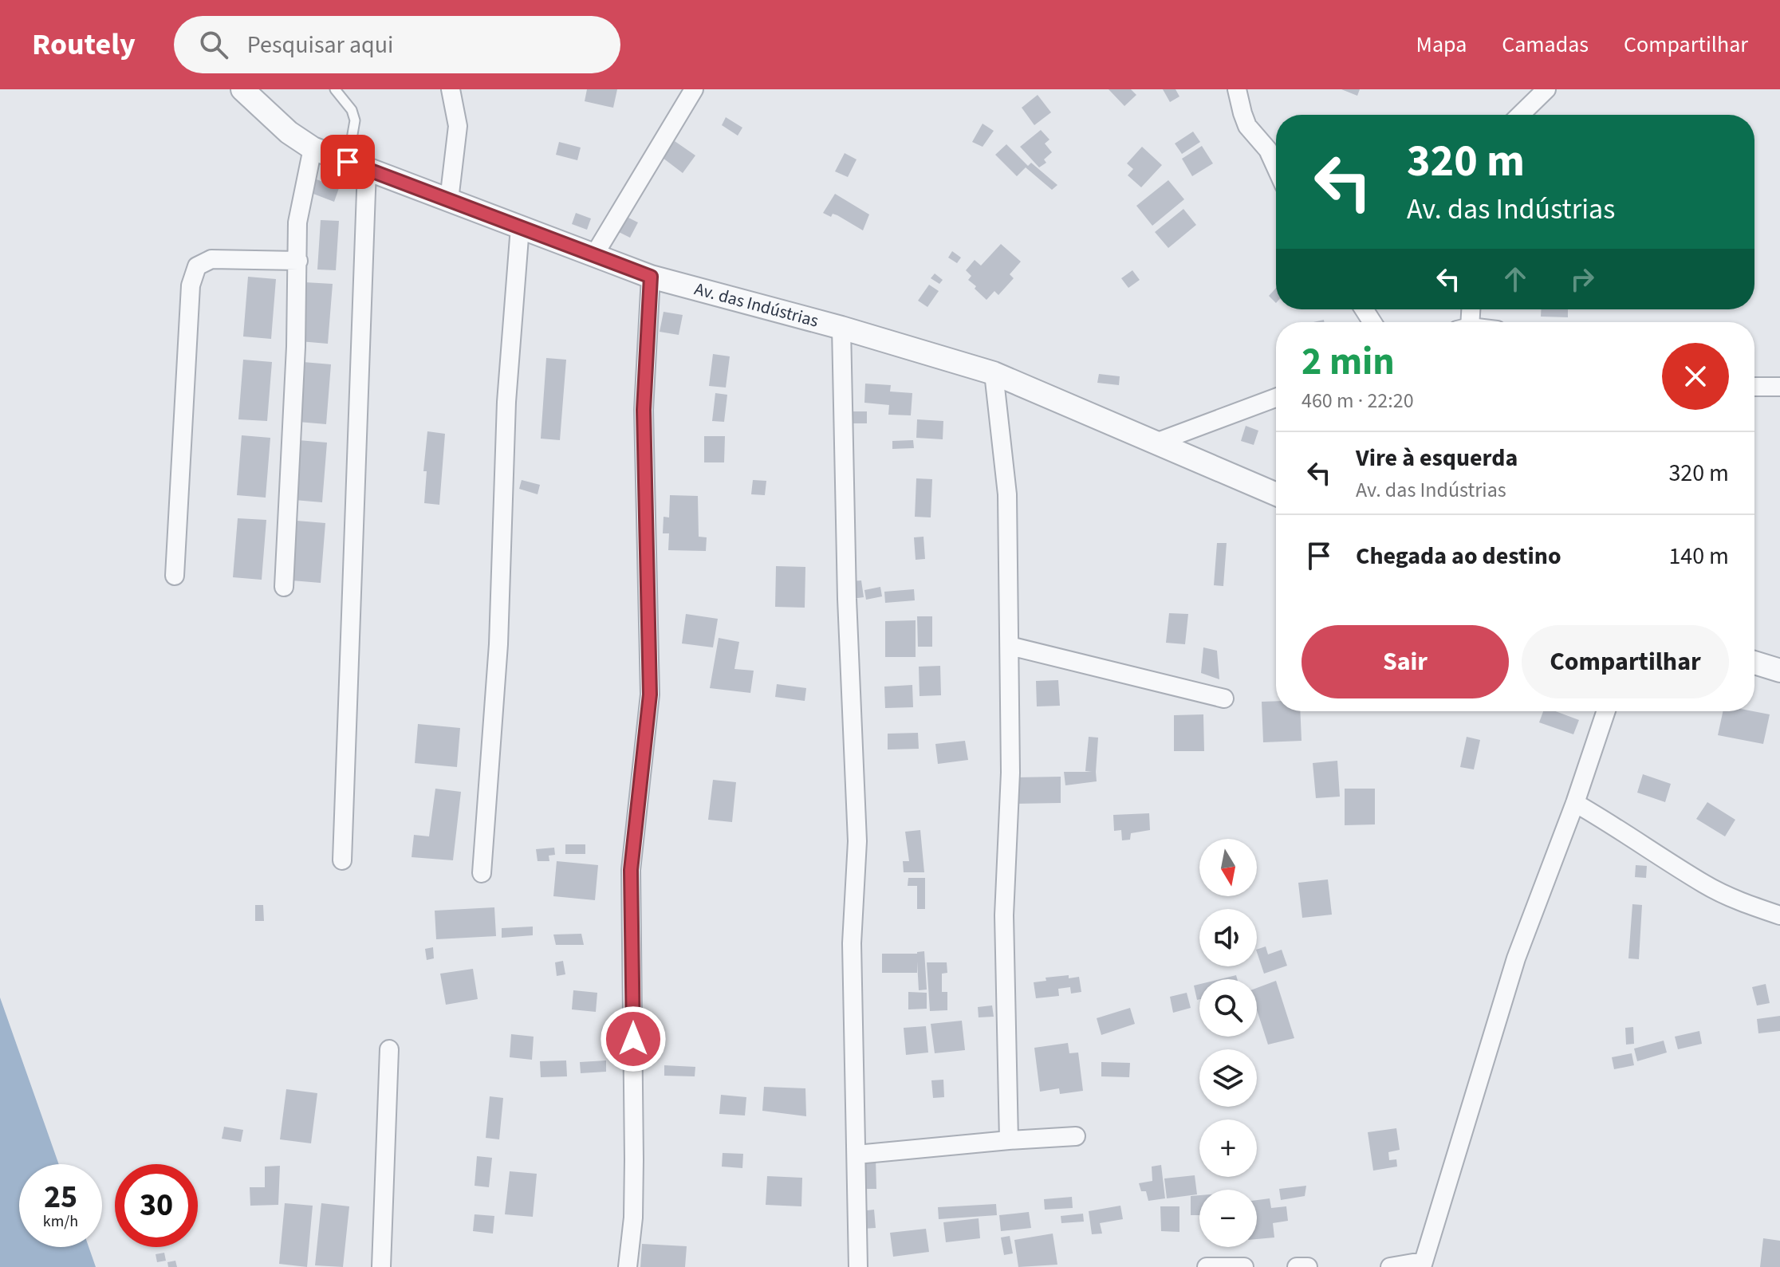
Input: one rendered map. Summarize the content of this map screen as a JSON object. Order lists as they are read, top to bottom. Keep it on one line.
{"streets":{"street":["Av. das Indústrias"]},"north":"bottom","page":{"header":"Routely","search":"Pesquisar aqui","nav":["Mapa","Camadas","Compartilhar"],"turn":["320 m","Av. das Indústrias"],"heading":["2 min","460 m · 22:20"],"list":[{"name":"Vire à esquerda","note":"Av. das Indústrias","value":"320 m"},{"name":"Chegada ao destino","value":"140 m"}],"buttons":["Sair","Compartilhar"],"map_buttons":["+","−"],"speed":"25 km/h","limit":"30"}}
